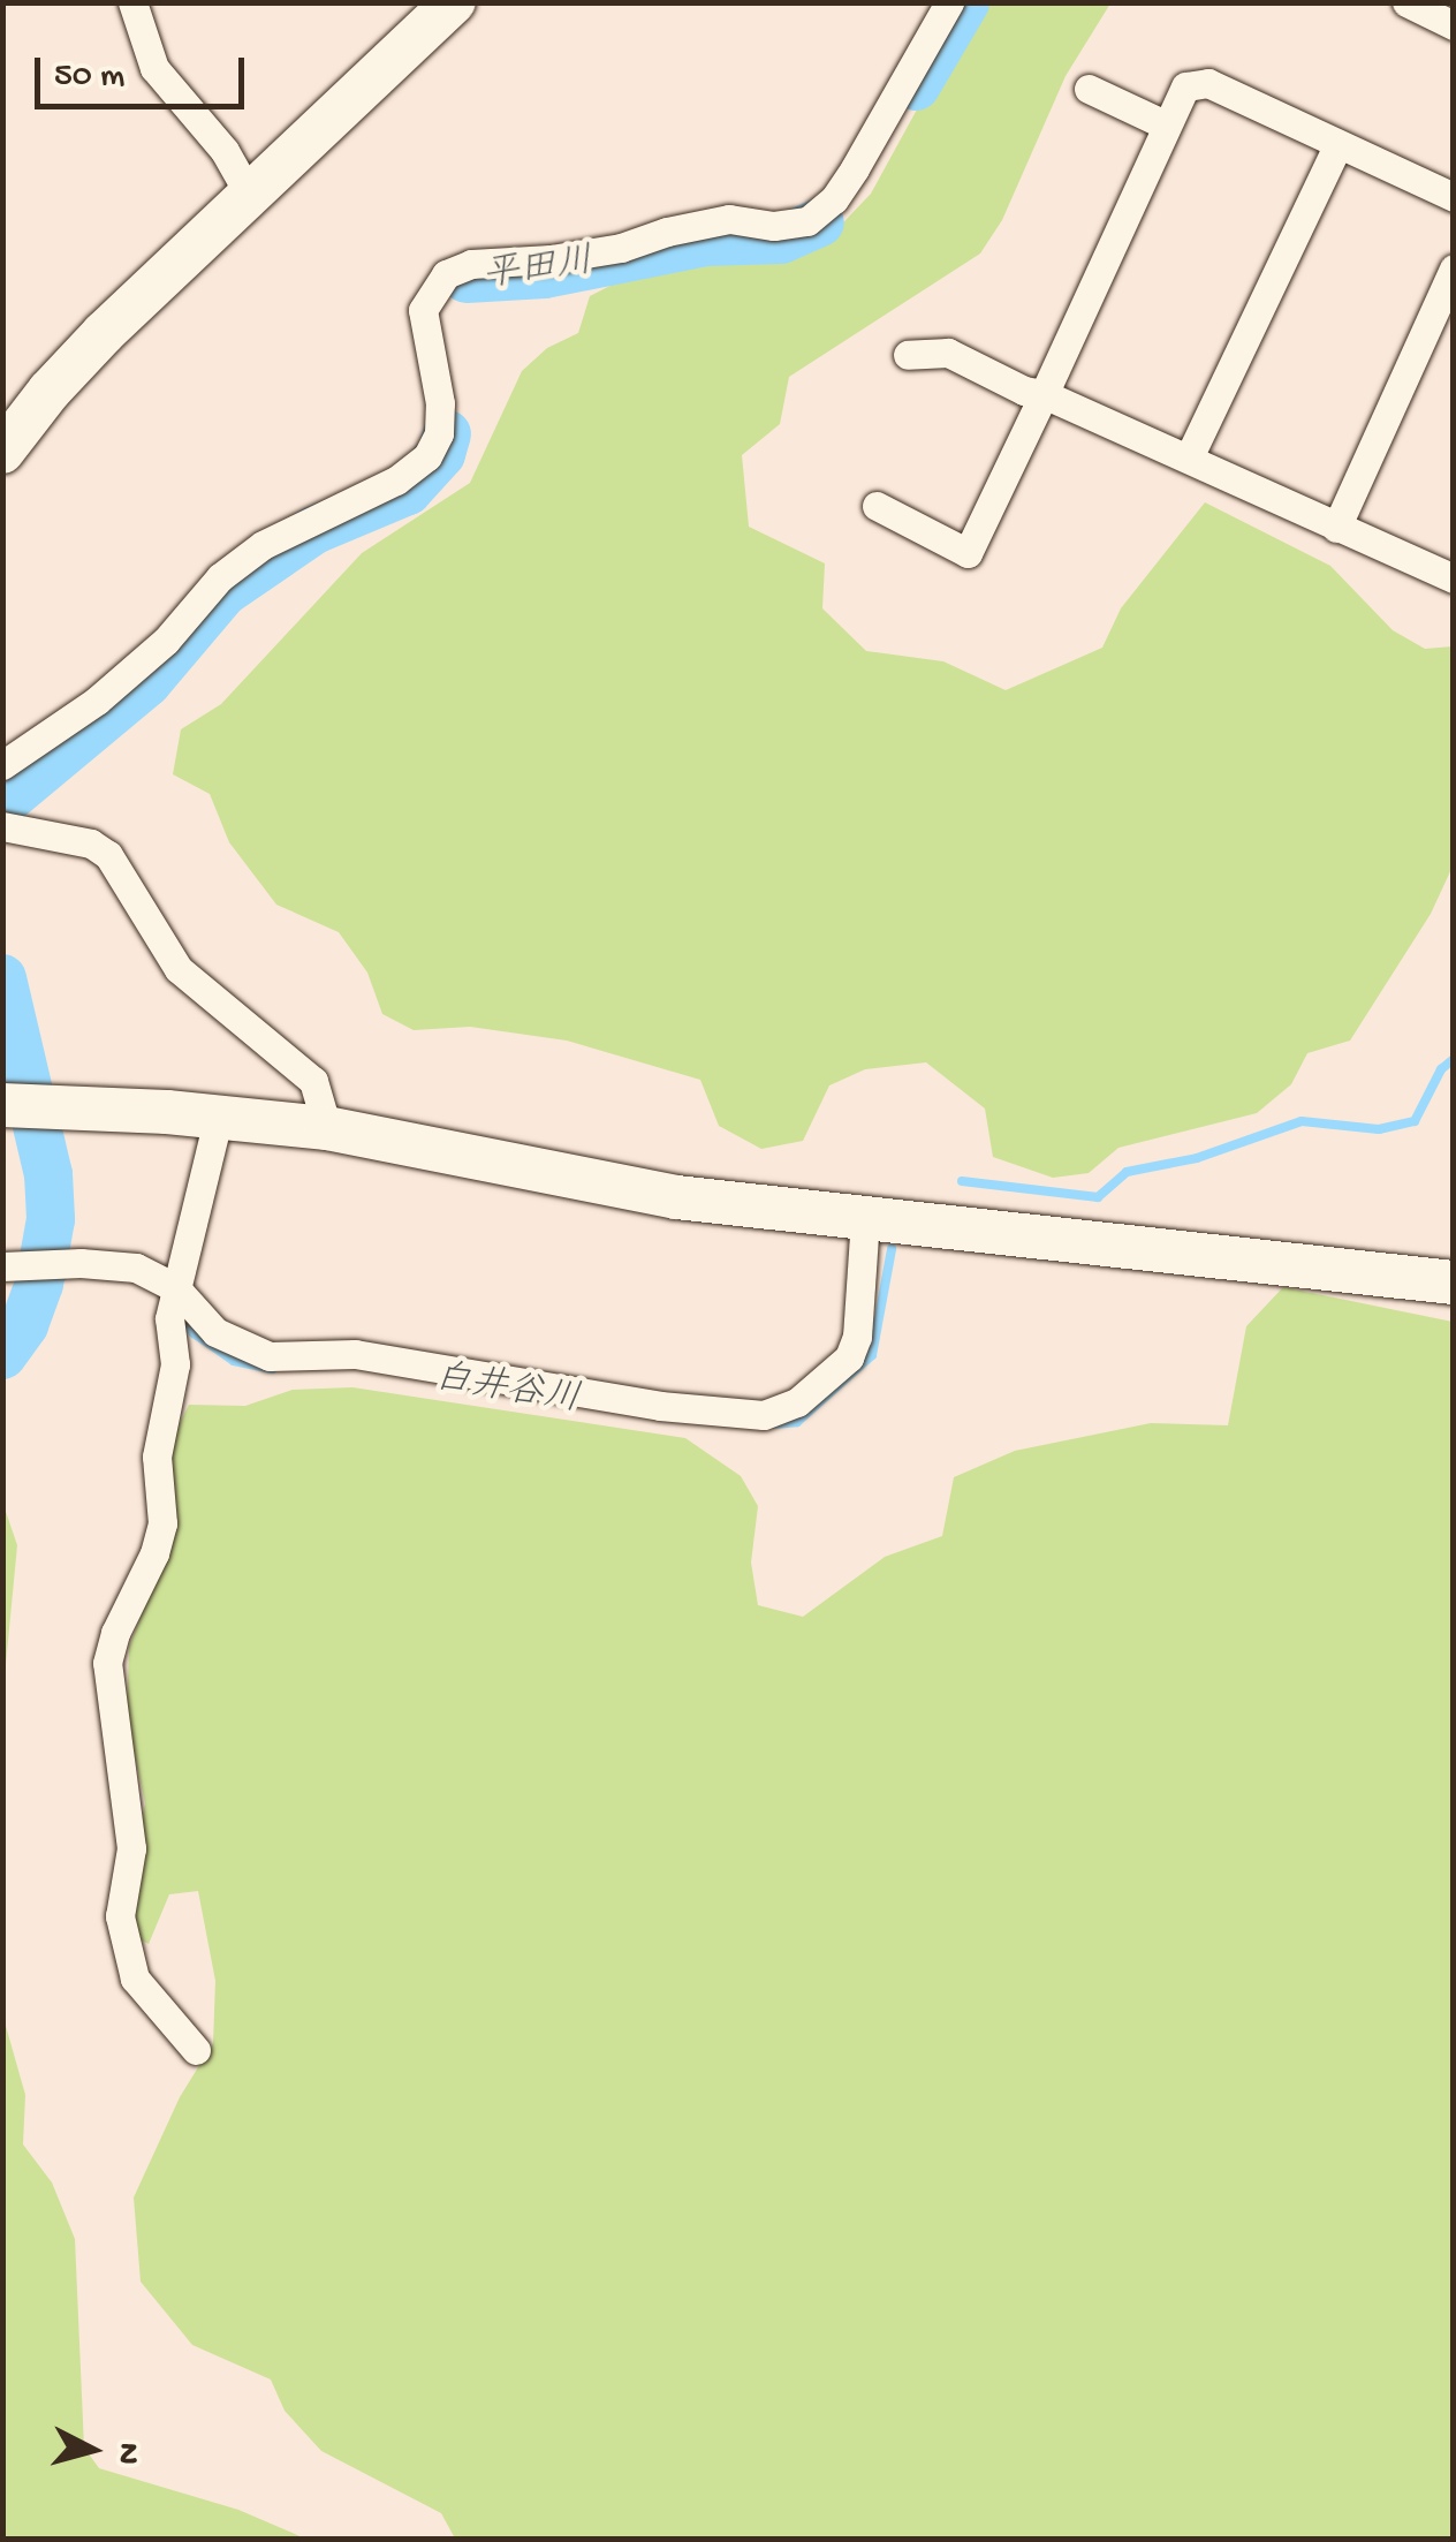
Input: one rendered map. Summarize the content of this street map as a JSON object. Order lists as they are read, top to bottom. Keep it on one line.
{"water":["平田川","白井谷川"],"scale_bar":"50 m","north":"right"}
